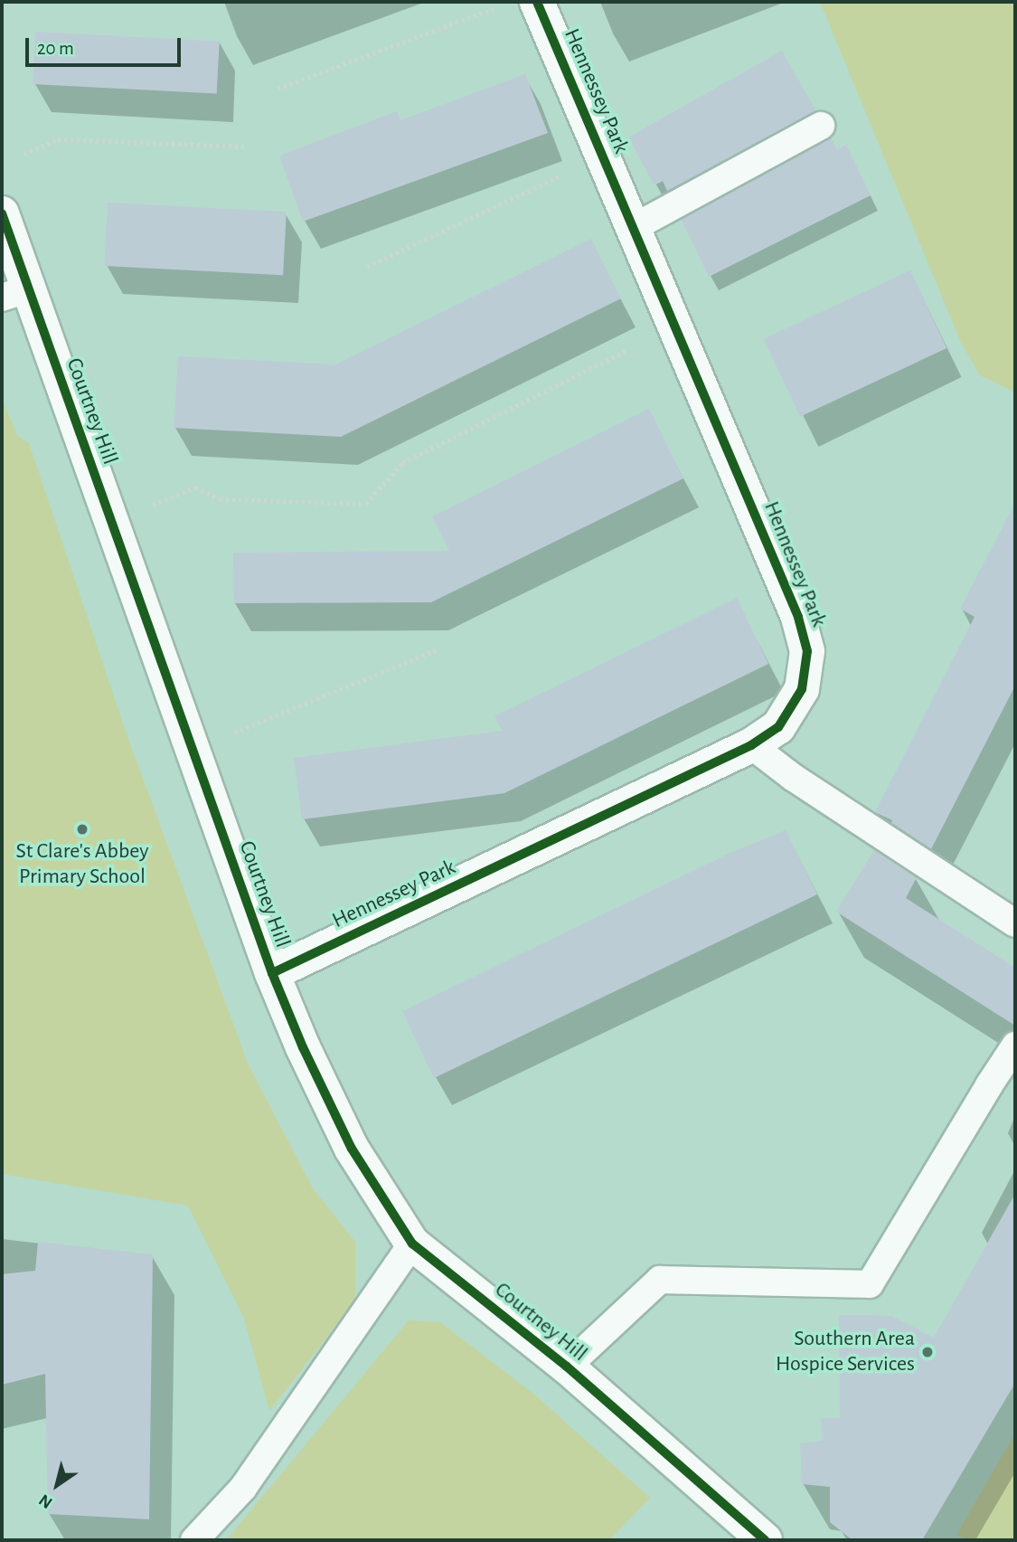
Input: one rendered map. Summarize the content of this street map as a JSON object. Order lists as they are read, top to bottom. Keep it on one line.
{"streets":{"street":["Hennessey Park","Courtney Hill"]},"crossings":[["Hennessey Park","Courtney Hill"]],"places":["St Clare's Abbey Primary School","Southern Area Hospice Services"],"scale_bar":"20 m","north":"bottom left"}
